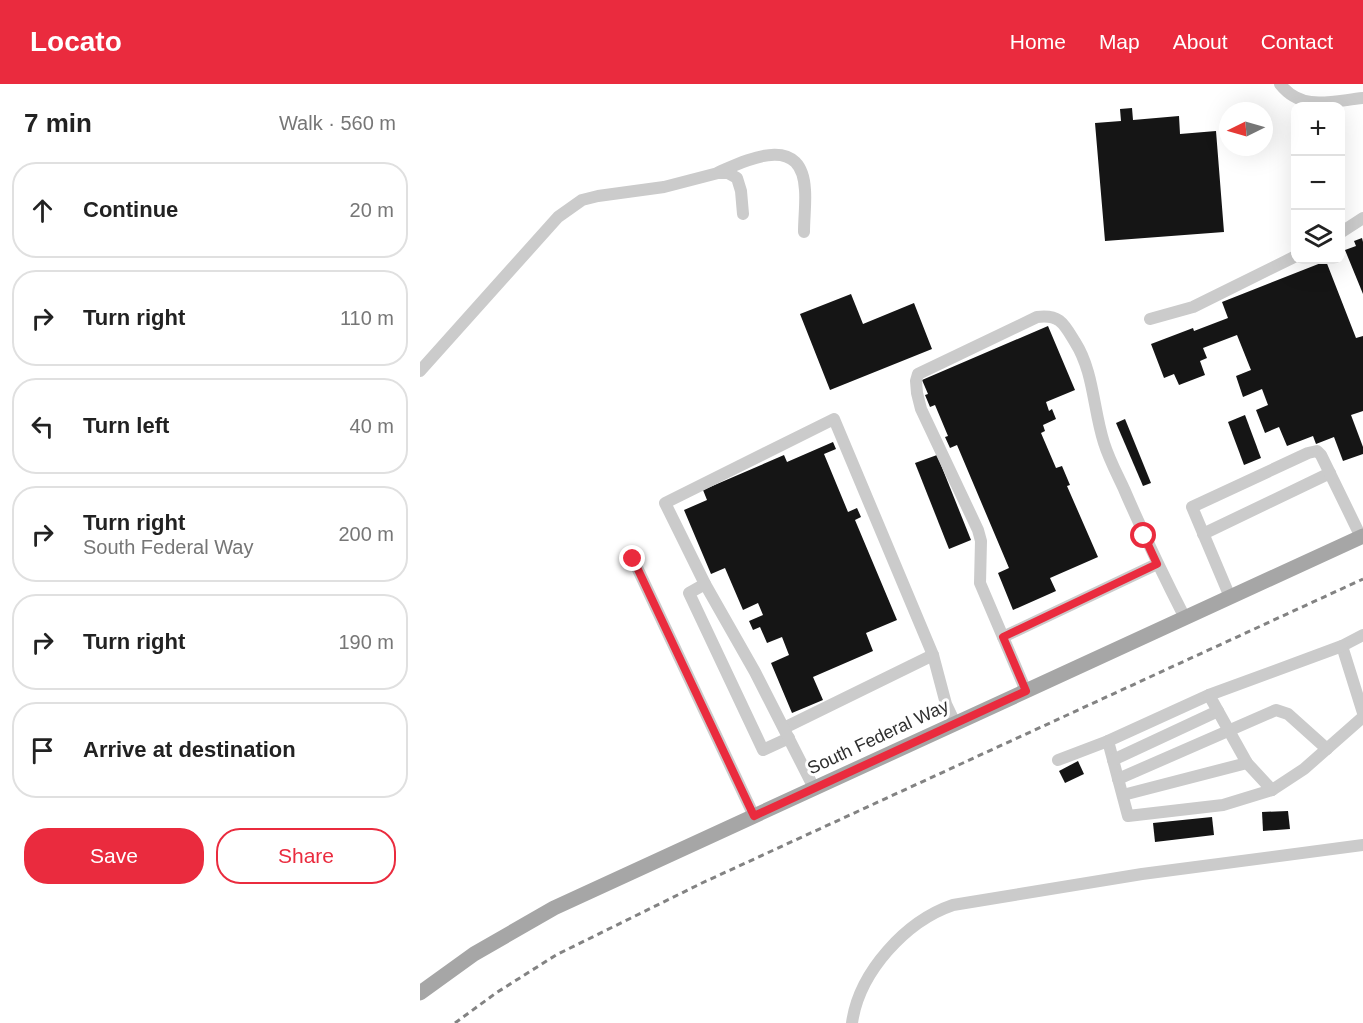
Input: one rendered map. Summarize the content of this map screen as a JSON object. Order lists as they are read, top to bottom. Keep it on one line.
{"streets":{"main road":["South Federal Way"]},"north":"left","page":{"header":"Locato","nav":["Home","Map","About","Contact"],"heading":["7 min","Walk · 560 m"],"map_buttons":["+","−"],"list":[["Continue","20 m"],["Turn right","110 m"],["Turn left","40 m"],["Turn right","South Federal Way","200 m"],["Turn right","190 m"],"Arrive at destination"],"buttons":["Save","Share"]}}
